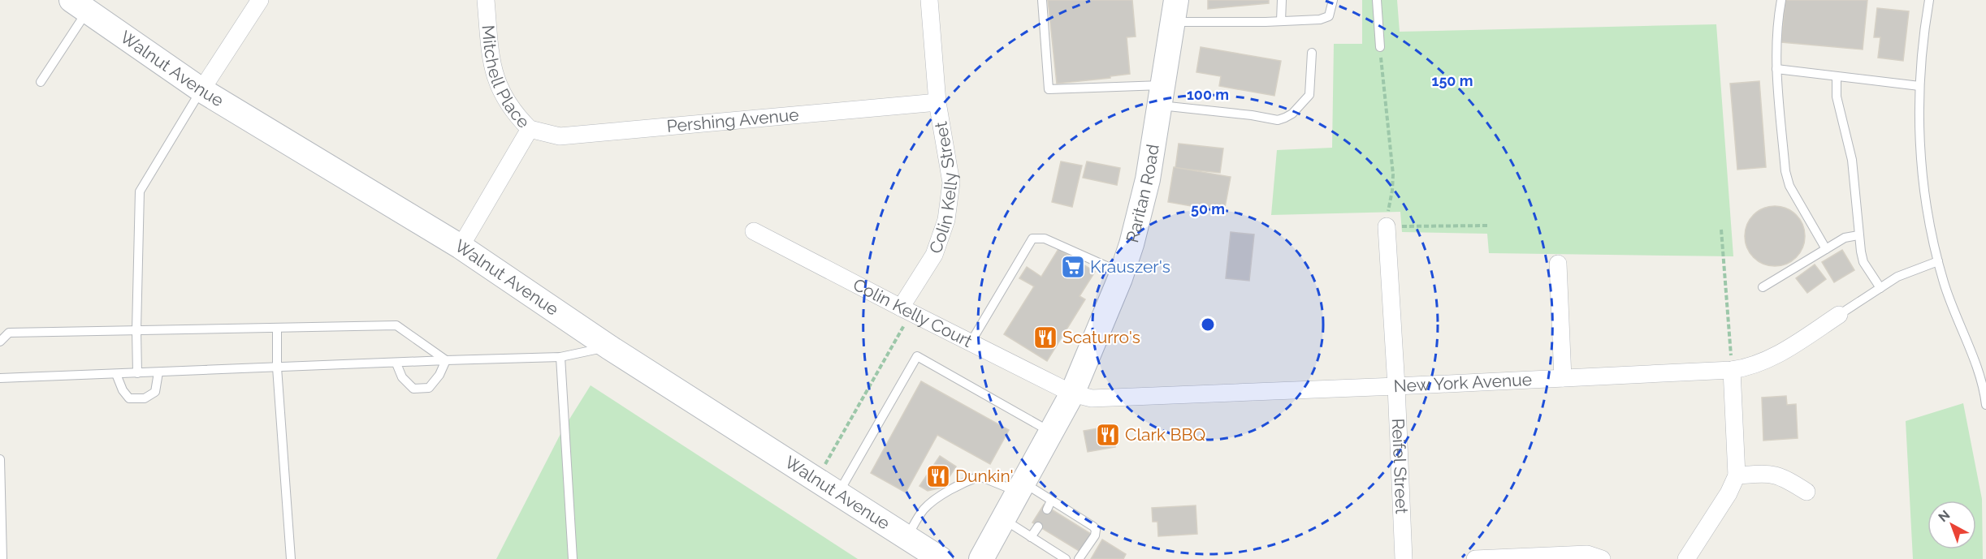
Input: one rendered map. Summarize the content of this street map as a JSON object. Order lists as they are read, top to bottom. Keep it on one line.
{"streets":{"street":["Walnut Avenue","Mitchell Place","Pershing Avenue","Colin Kelly Street","Raritan Road","Colin Kelly Court","New York Avenue","Reifel Street"]},"crossings":[["Walnut Avenue","Mitchell Place"],["Mitchell Place","Pershing Avenue"],["Pershing Avenue","Colin Kelly Street"],["Colin Kelly Street","Colin Kelly Court"],["Raritan Road","Colin Kelly Court"],["Raritan Road","New York Avenue"],["Colin Kelly Court","New York Avenue"],["New York Avenue","Reifel Street"]],"places":{"supermarket":["Krauszer's"],"restaurant":["Scaturro's","Clark BBQ","Dunkin'"]},"north":"top left","rings":["150 m","100 m","50 m"]}
